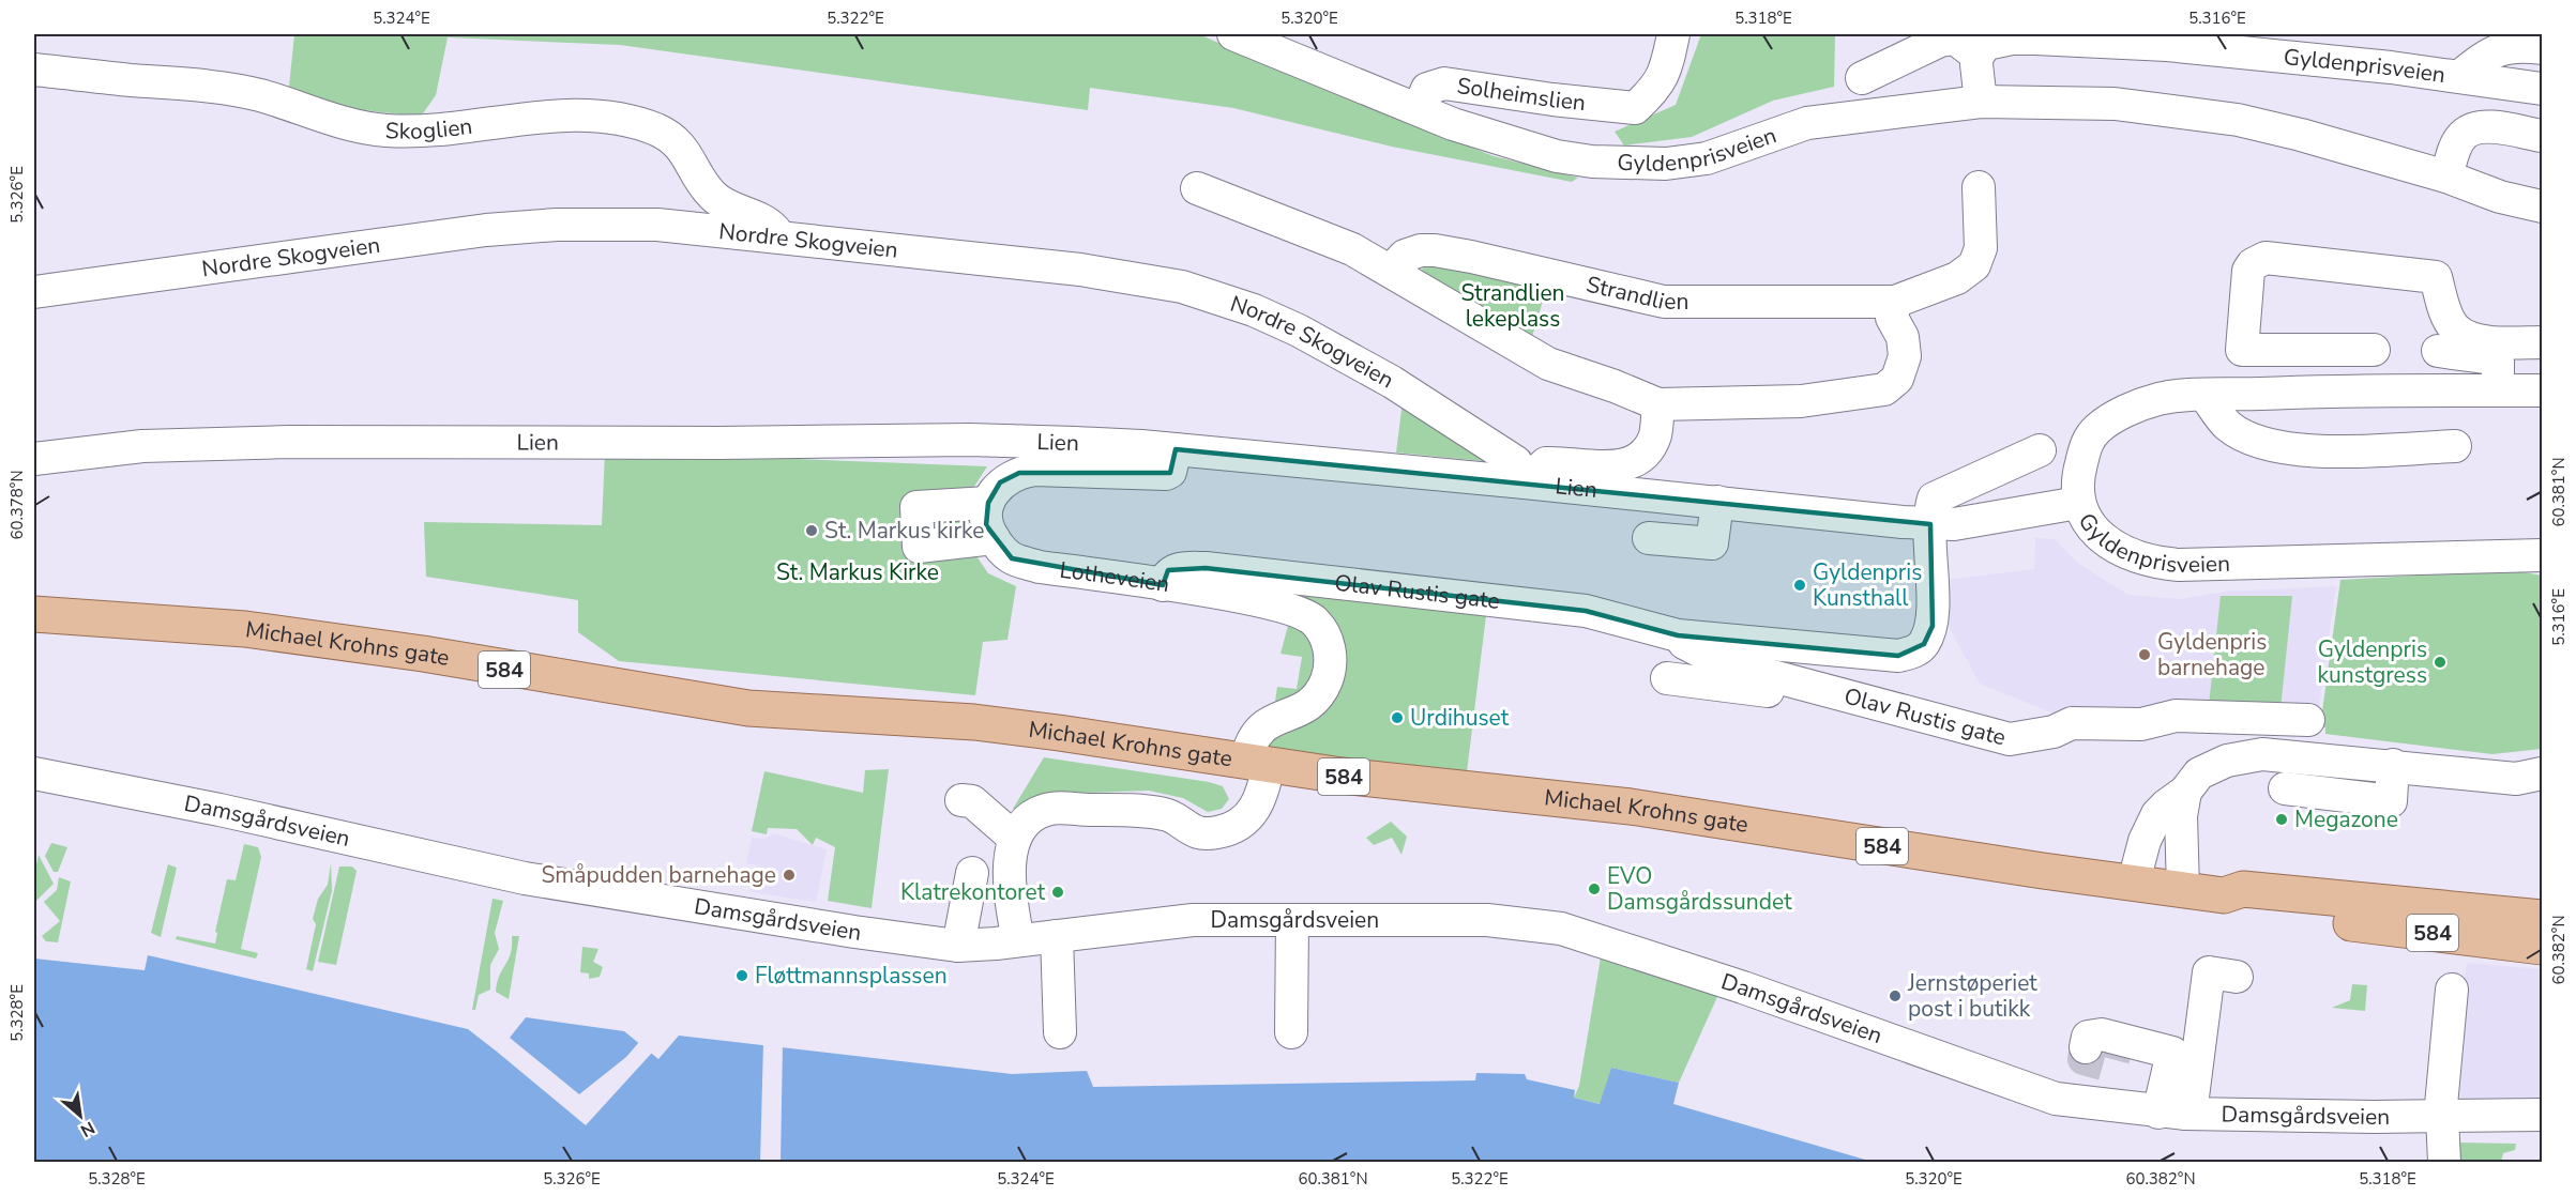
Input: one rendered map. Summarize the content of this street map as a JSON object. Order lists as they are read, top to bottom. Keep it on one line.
{"streets":{"main road":["Michael Krohns gate","584"],"street":["Gyldenprisveien","Solheimslien","Skoglien","Nordre Skogveien","Strandlien","Lien","Lotheveien","Olav Rustis gate","Damsgårdsveien"]},"crossings":[["Gyldenprisveien","Solheimslien"],["Gyldenprisveien","Lien"],["Skoglien","Nordre Skogveien"],["Nordre Skogveien","Lien"],["Lien","Olav Rustis gate"],["Lotheveien","Olav Rustis gate"],["Lotheveien","Michael Krohns gate"]],"parks":["Strandlien lekeplass","St. Markus Kirke"],"places":["St. Markus kirke","Gyldenpris Kunsthall","Gyldenpris barnehage","Gyldenpris kunstgress","Urdihuset","Megazone","Småpudden barnehage","EVO Damsgårdssundet","Klatrekontoret","Fløttmannsplassen","Jernstøperiet post i butikk"],"north":"bottom right","coordinates":["5.324°E","5.322°E","5.320°E","5.318°E","5.316°E","5.326°E","60.381°N","60.378°N","60.382°N","5.328°E"]}
